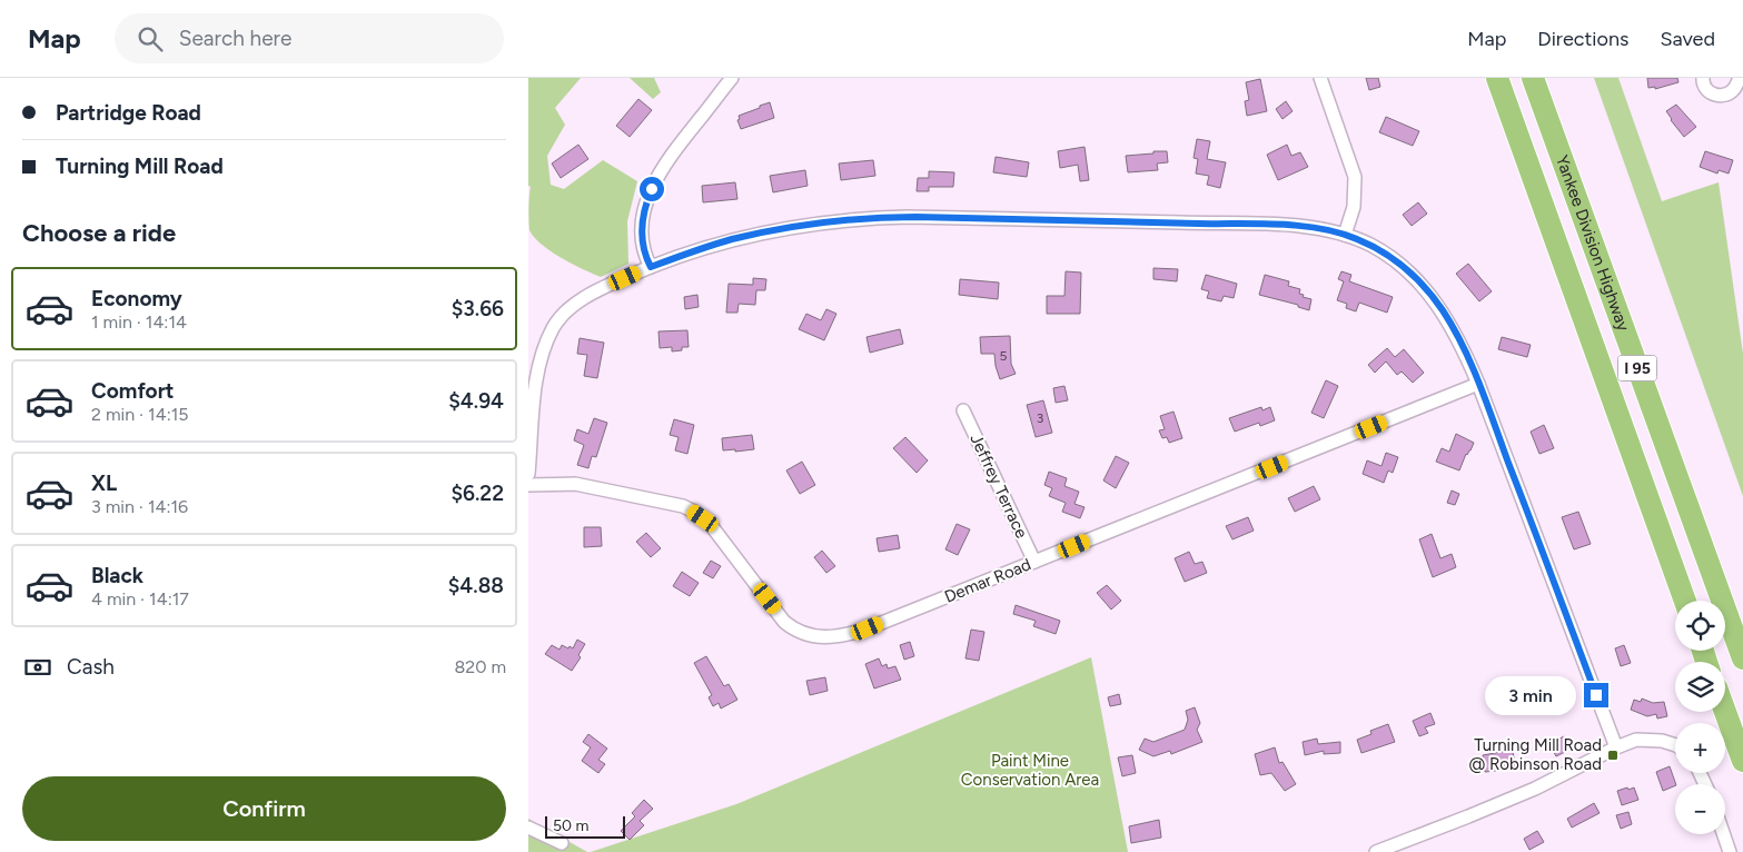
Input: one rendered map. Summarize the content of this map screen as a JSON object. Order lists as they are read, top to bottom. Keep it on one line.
{"streets":{"highway":["Yankee Division Highway","I 95"],"street":["Jeffrey Terrace","Demar Road"]},"crossings":[["Jeffrey Terrace","Demar Road"]],"parks":["Paint Mine Conservation Area"],"places":{"transit":["Turning Mill Road @ Robinson Road"]},"house_numbers":["5","3"],"scale_bar":"50 m","page":{"header":"Map","search":"Search here","nav":["Map","Directions","Saved"],"banner":["Partridge Road","Turning Mill Road"],"heading":"Choose a ride","list":[{"name":"Economy","note":"1 min · 14:14","value":"$3.66"},{"name":"Comfort","note":"2 min · 14:15","value":"$4.94"},{"name":"XL","note":"3 min · 14:16","value":"$6.22"},{"name":"Black","note":"4 min · 14:17","value":"$4.88"}],"map_buttons":["+","−"],"pay":["Cash","820 m"],"bubble":"3 min","buttons":"Confirm","scale":"50 m"}}
